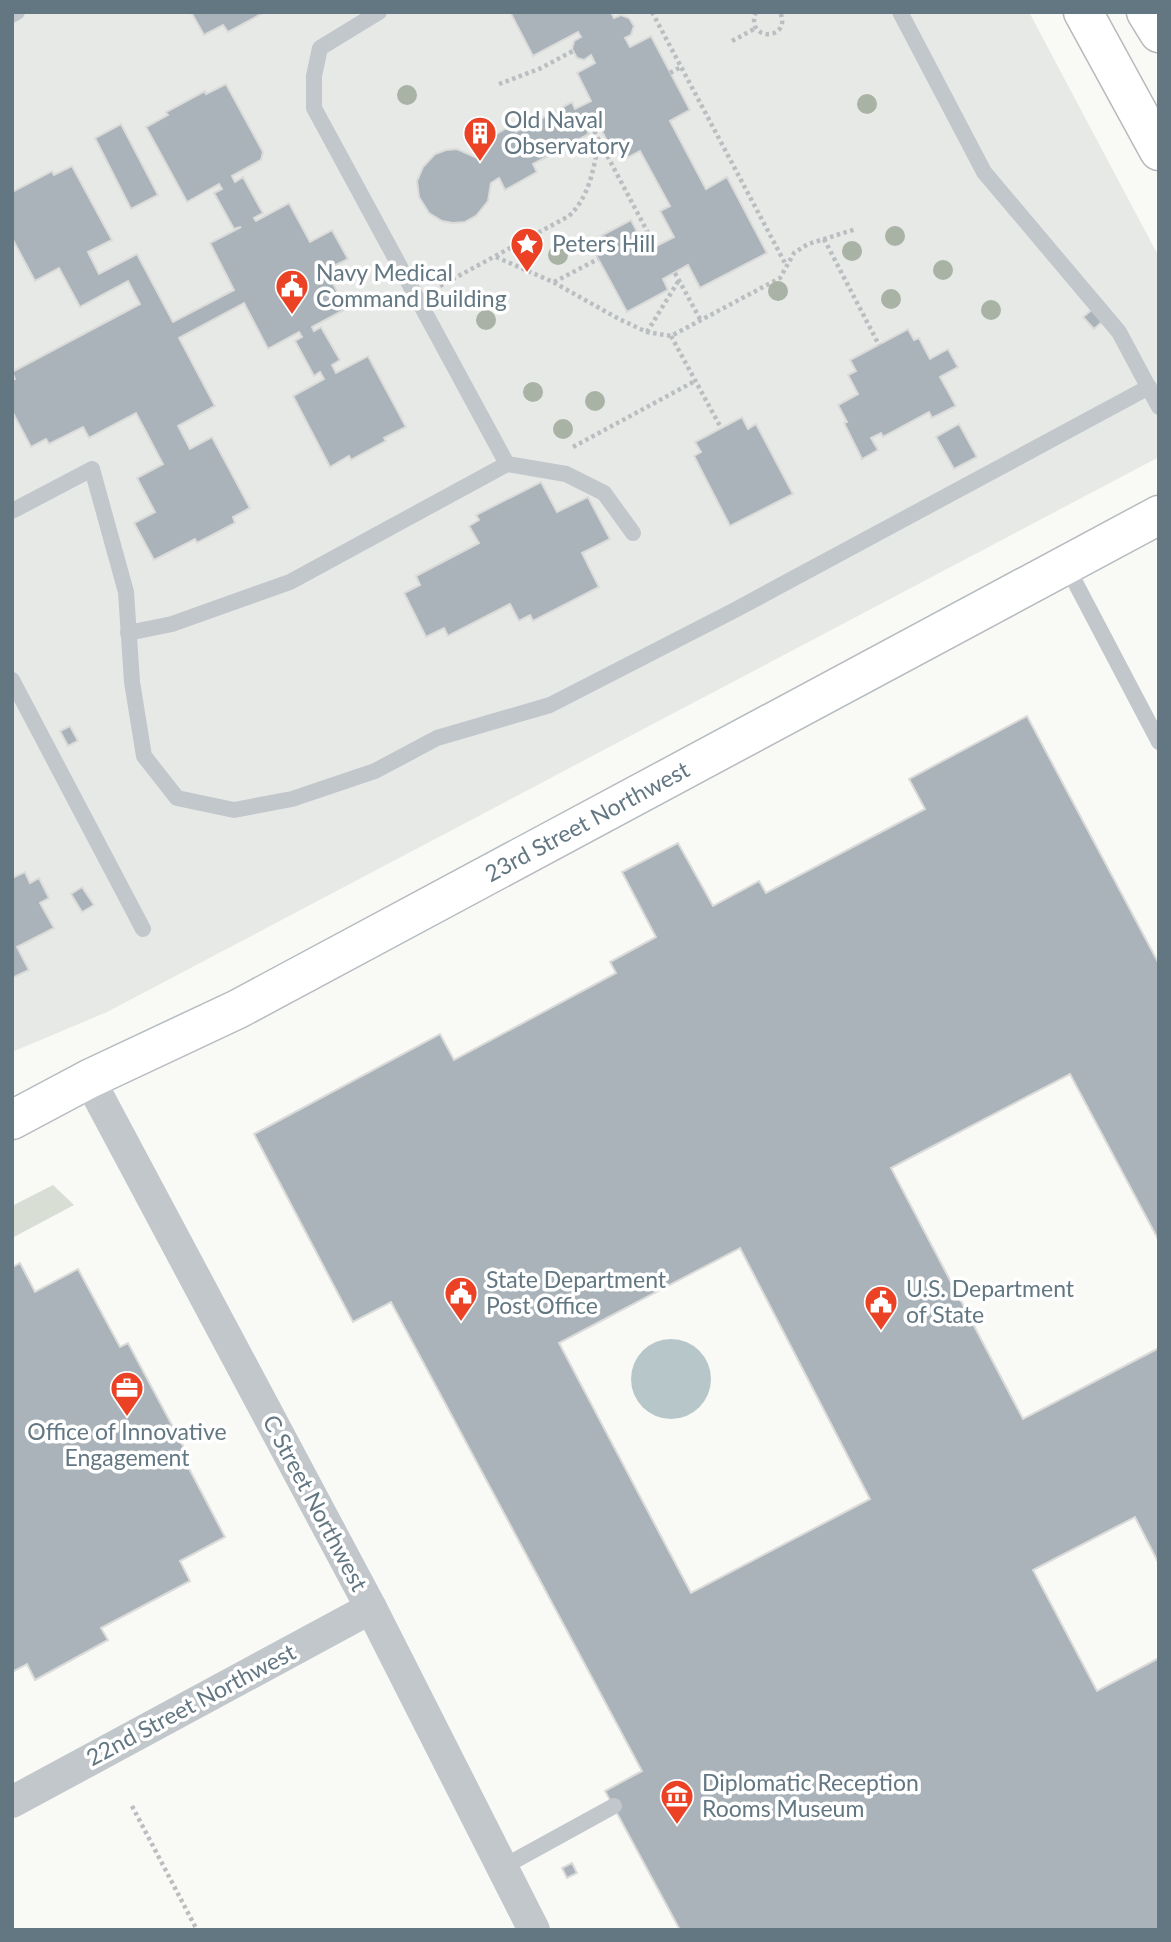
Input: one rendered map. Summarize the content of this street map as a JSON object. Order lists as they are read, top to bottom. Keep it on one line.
{"streets":{"main road":["23rd Street Northwest"],"street":["C Street Northwest","22nd Street Northwest"]},"crossings":[["23rd Street Northwest","C Street Northwest"],["C Street Northwest","22nd Street Northwest"]],"places":{"building":["Old Naval Observatory"],"place":["Peters Hill"],"public building":["Navy Medical Command Building","State Department Post Office","U.S. Department of State"],"office":["Office of Innovative Engagement"],"museum":["Diplomatic Reception Rooms Museum"]}}
